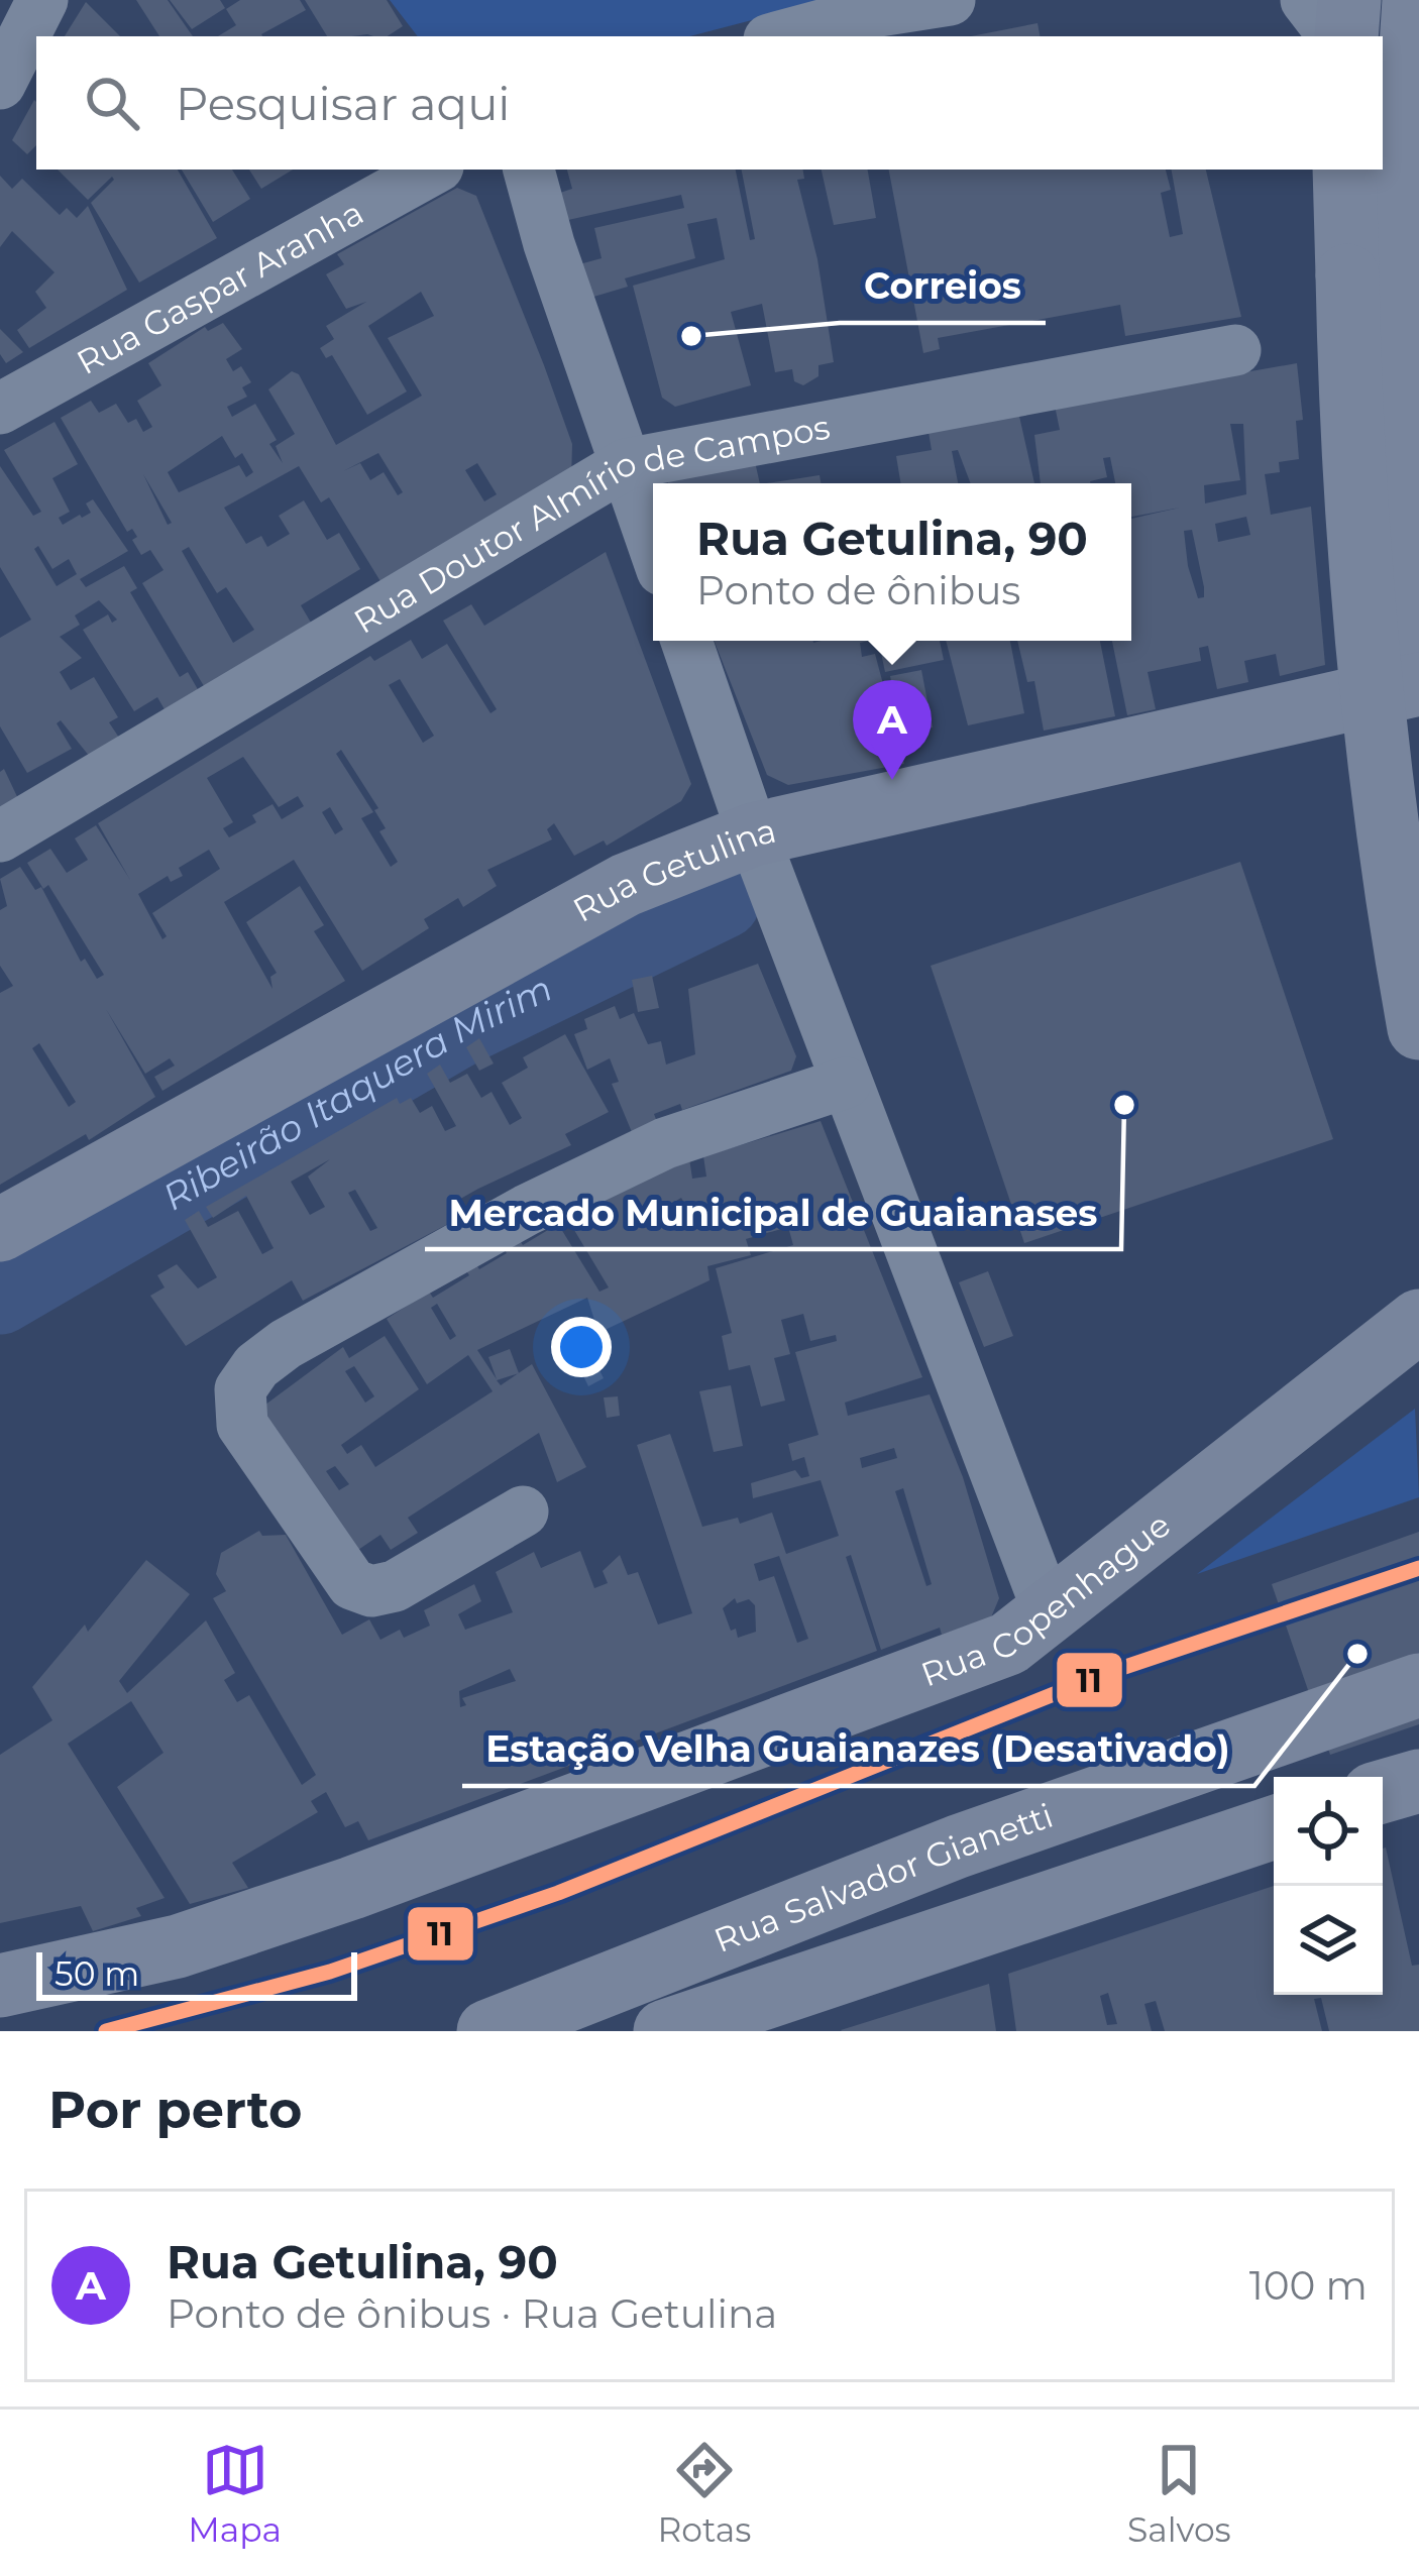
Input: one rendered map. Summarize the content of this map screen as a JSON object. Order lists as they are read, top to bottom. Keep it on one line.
{"streets":{"main road":["Rua Getulina","Rua Copenhague","Rua Salvador Gianetti"],"street":["Rua Gaspar Aranha","Rua Doutor Almírio de Campos"]},"water":["Ribeirão Itaquera Mirim"],"places":["Correios","Mercado Municipal de Guaianases","Estação Velha Guaianazes (Desativado)"],"lines":["transit line 11"],"scale_bar":"50 m","page":{"search":"Pesquisar aqui","popup":["Rua Getulina, 90","Ponto de ônibus"],"pins":"A","scale":"50 m","heading":"Por perto","list":[{"mark":"A","name":"Rua Getulina, 90","note":"Ponto de ônibus · Rua Getulina","value":"100 m"}],"nav":["Mapa","Rotas","Salvos"]}}
